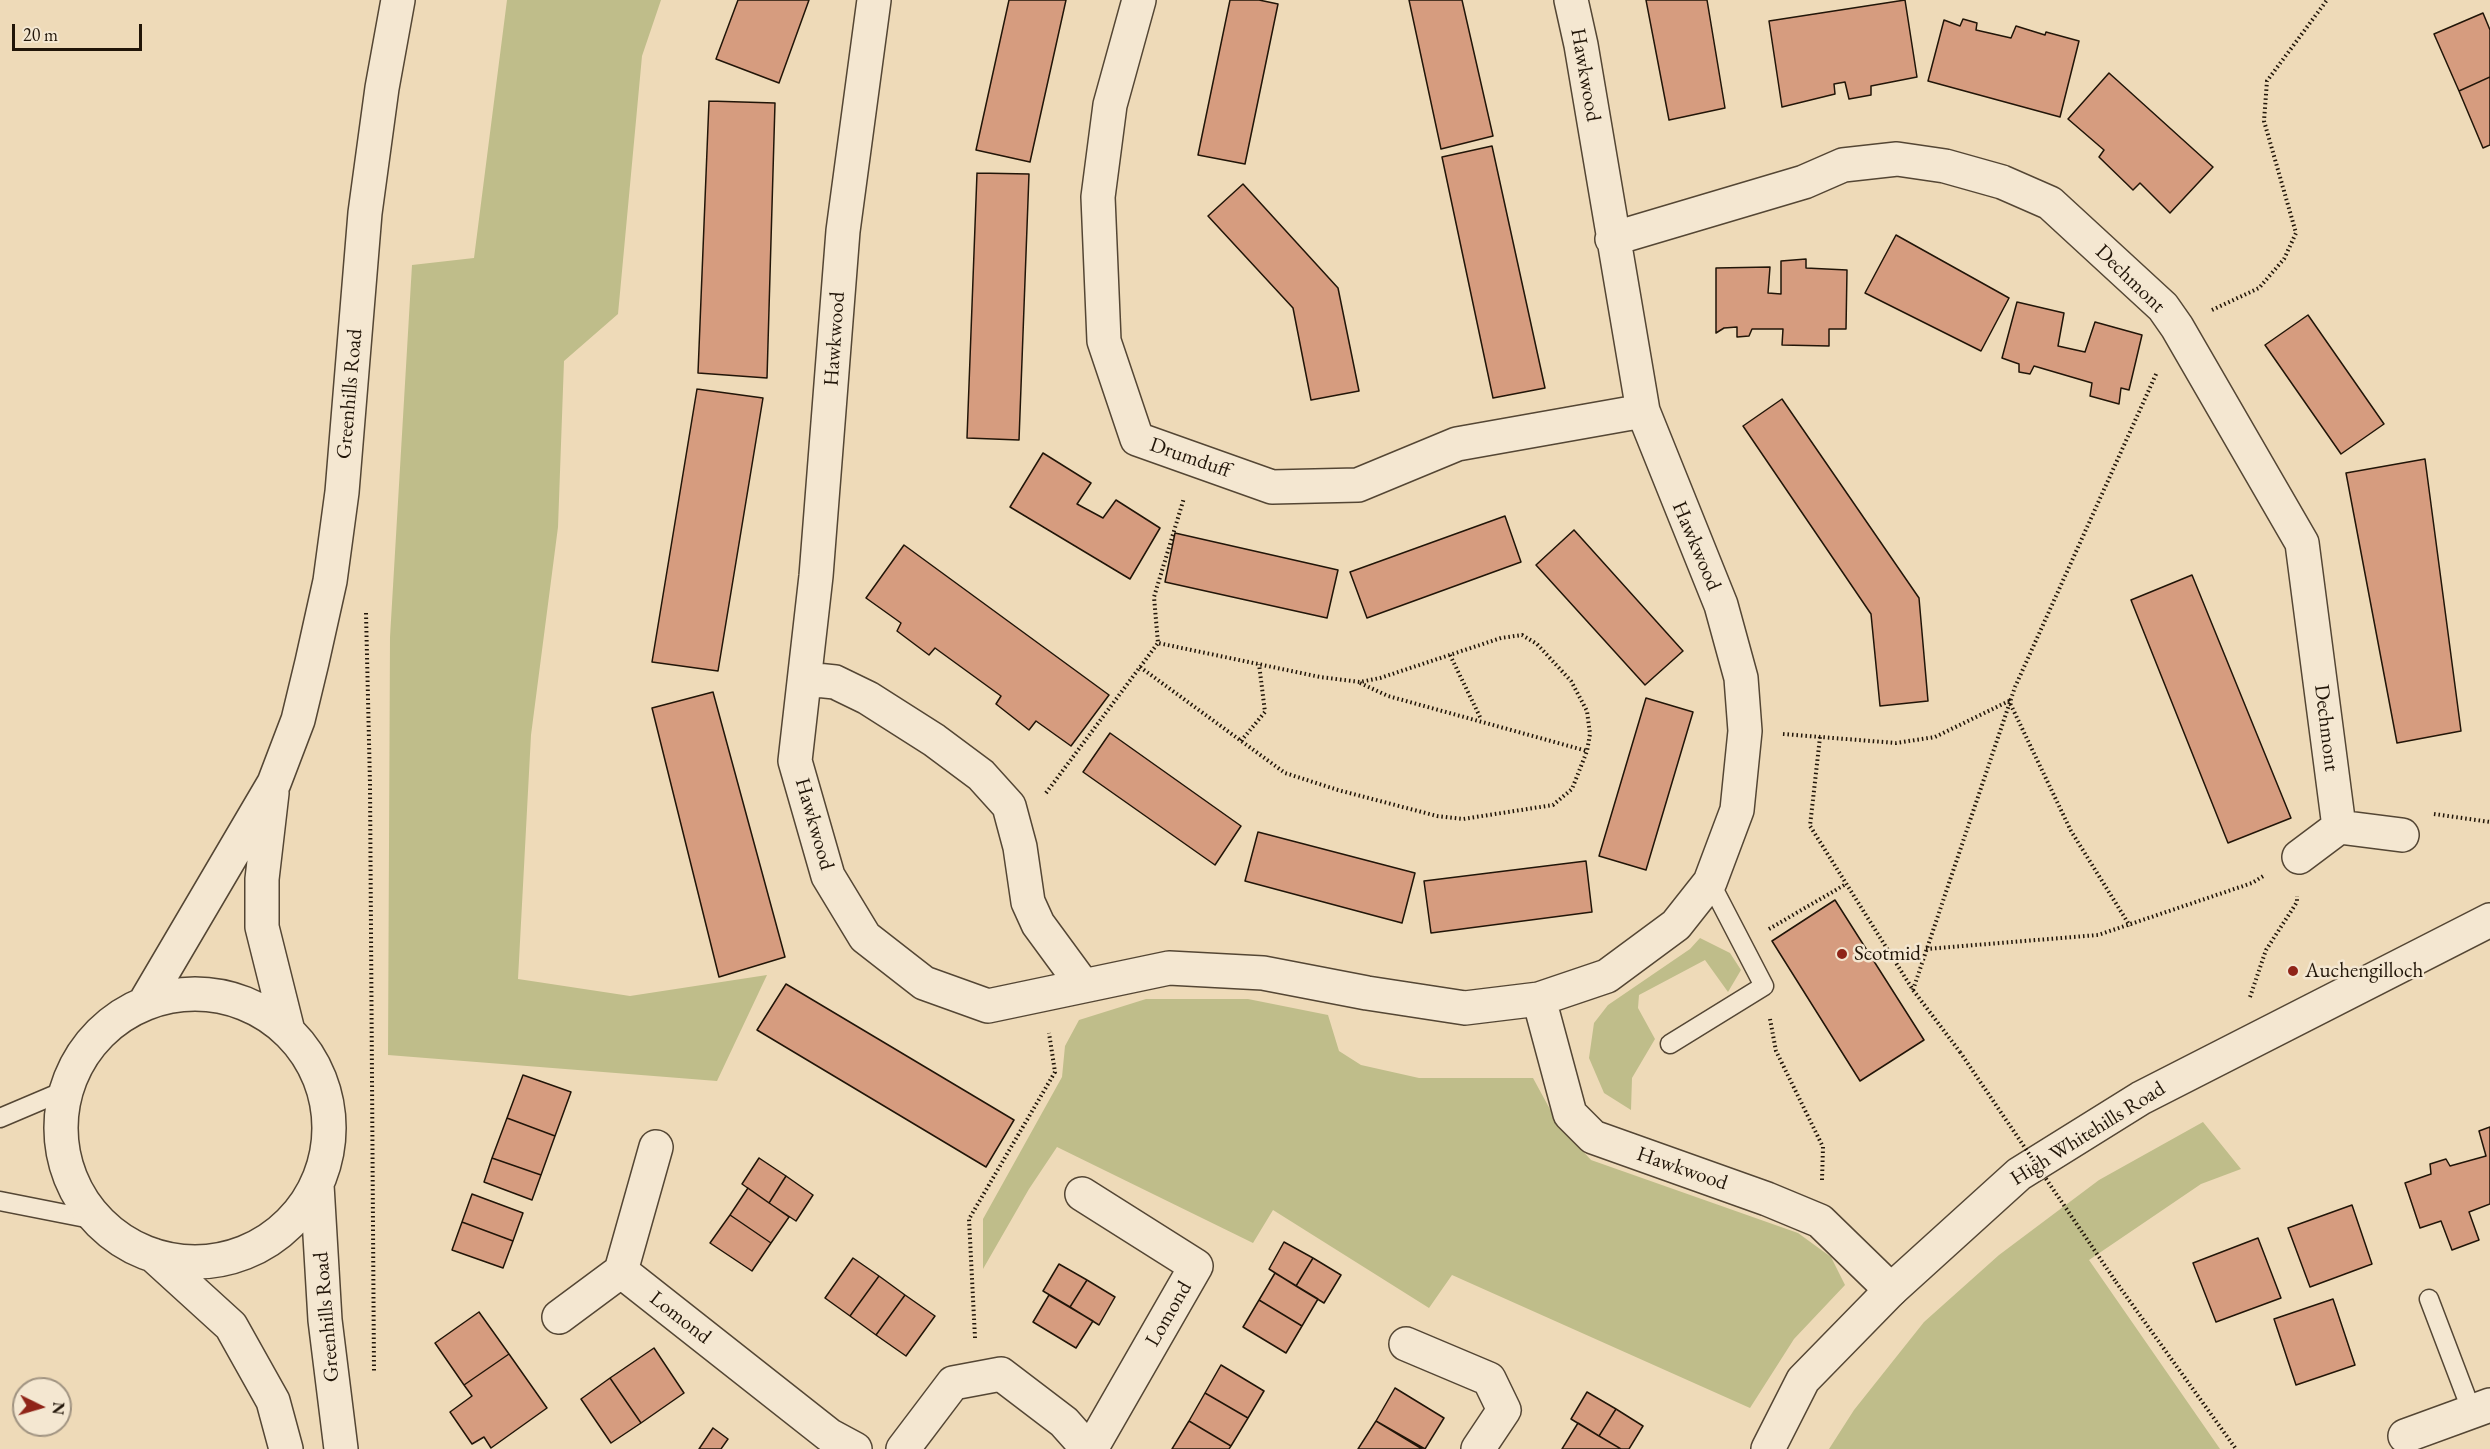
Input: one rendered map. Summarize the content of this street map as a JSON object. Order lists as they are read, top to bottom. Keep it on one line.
{"streets":{"street":["Hawkwood","Dechmont","Greenhills Road","Drumduff","High Whitehills Road","Lomond"]},"crossings":[["Hawkwood","Dechmont"],["Hawkwood","Drumduff"],["Hawkwood","High Whitehills Road"]],"places":["Scotmid","Auchengilloch"],"scale_bar":"20 m","north":"right"}
